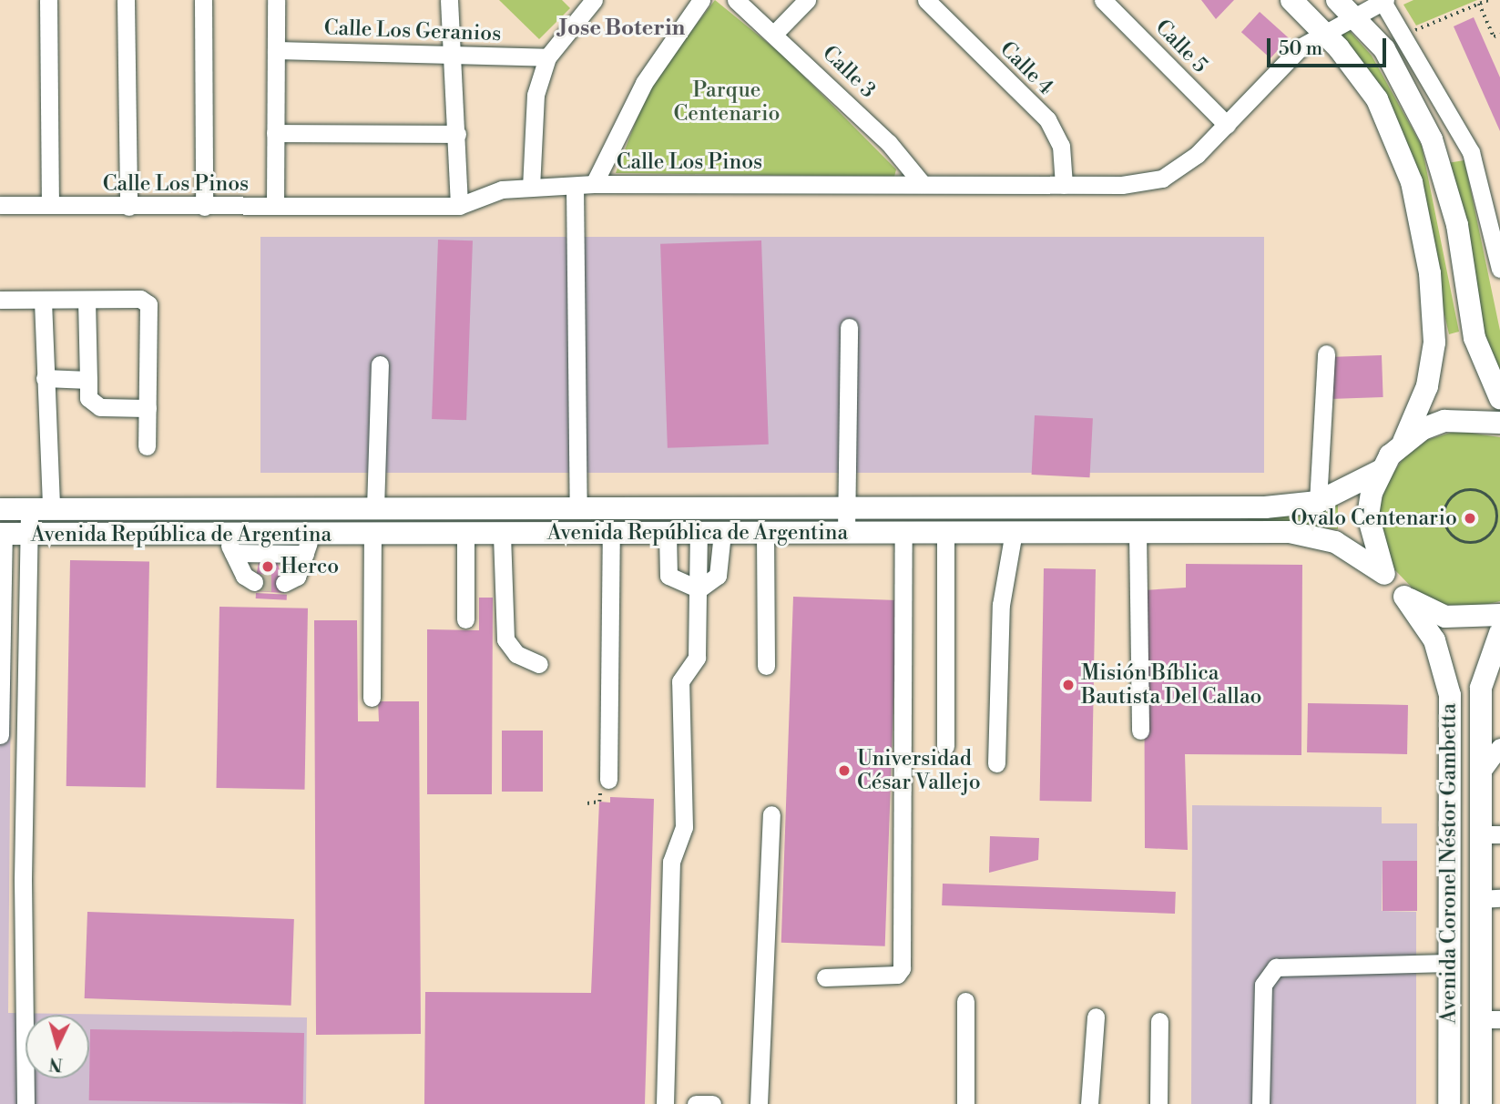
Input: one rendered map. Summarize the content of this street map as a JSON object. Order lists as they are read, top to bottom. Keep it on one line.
{"streets":{"main road":["Avenida República de Argentina","Avenida Coronel Néstor Gambetta"],"street":["Calle Los Geranios","Calle 5","Calle 4","Calle 3","Calle Los Pinos"]},"crossings":[["Calle 5","Calle Los Pinos"],["Calle 4","Calle Los Pinos"],["Calle 3","Calle Los Pinos"]],"districts":["Jose Boterin"],"parks":["Parque Centenario"],"places":["Ovalo Centenario","Herco","Misión Bíblica Bautista Del Callao","Universidad César Vallejo"],"scale_bar":"50 m","north":"bottom"}
